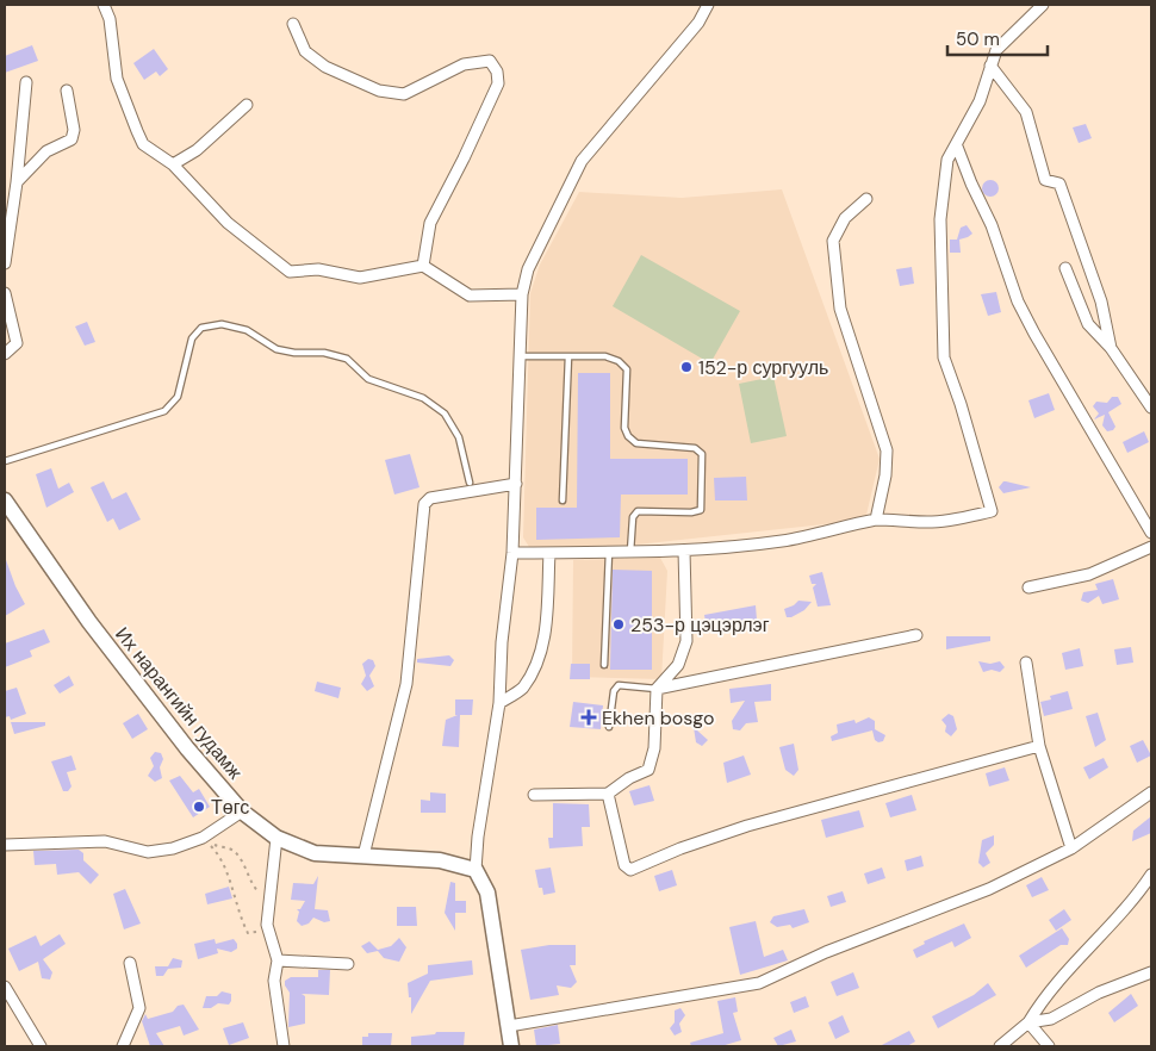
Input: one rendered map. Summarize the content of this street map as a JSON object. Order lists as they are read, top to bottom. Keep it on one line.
{"streets":{"main road":["Их нарангийн гудамж"]},"places":{"other":["152-р сургууль","253-р цэцэрлэг","Төгс"],"health":["Ekhen bosgo"]},"scale_bar":"50 m"}
